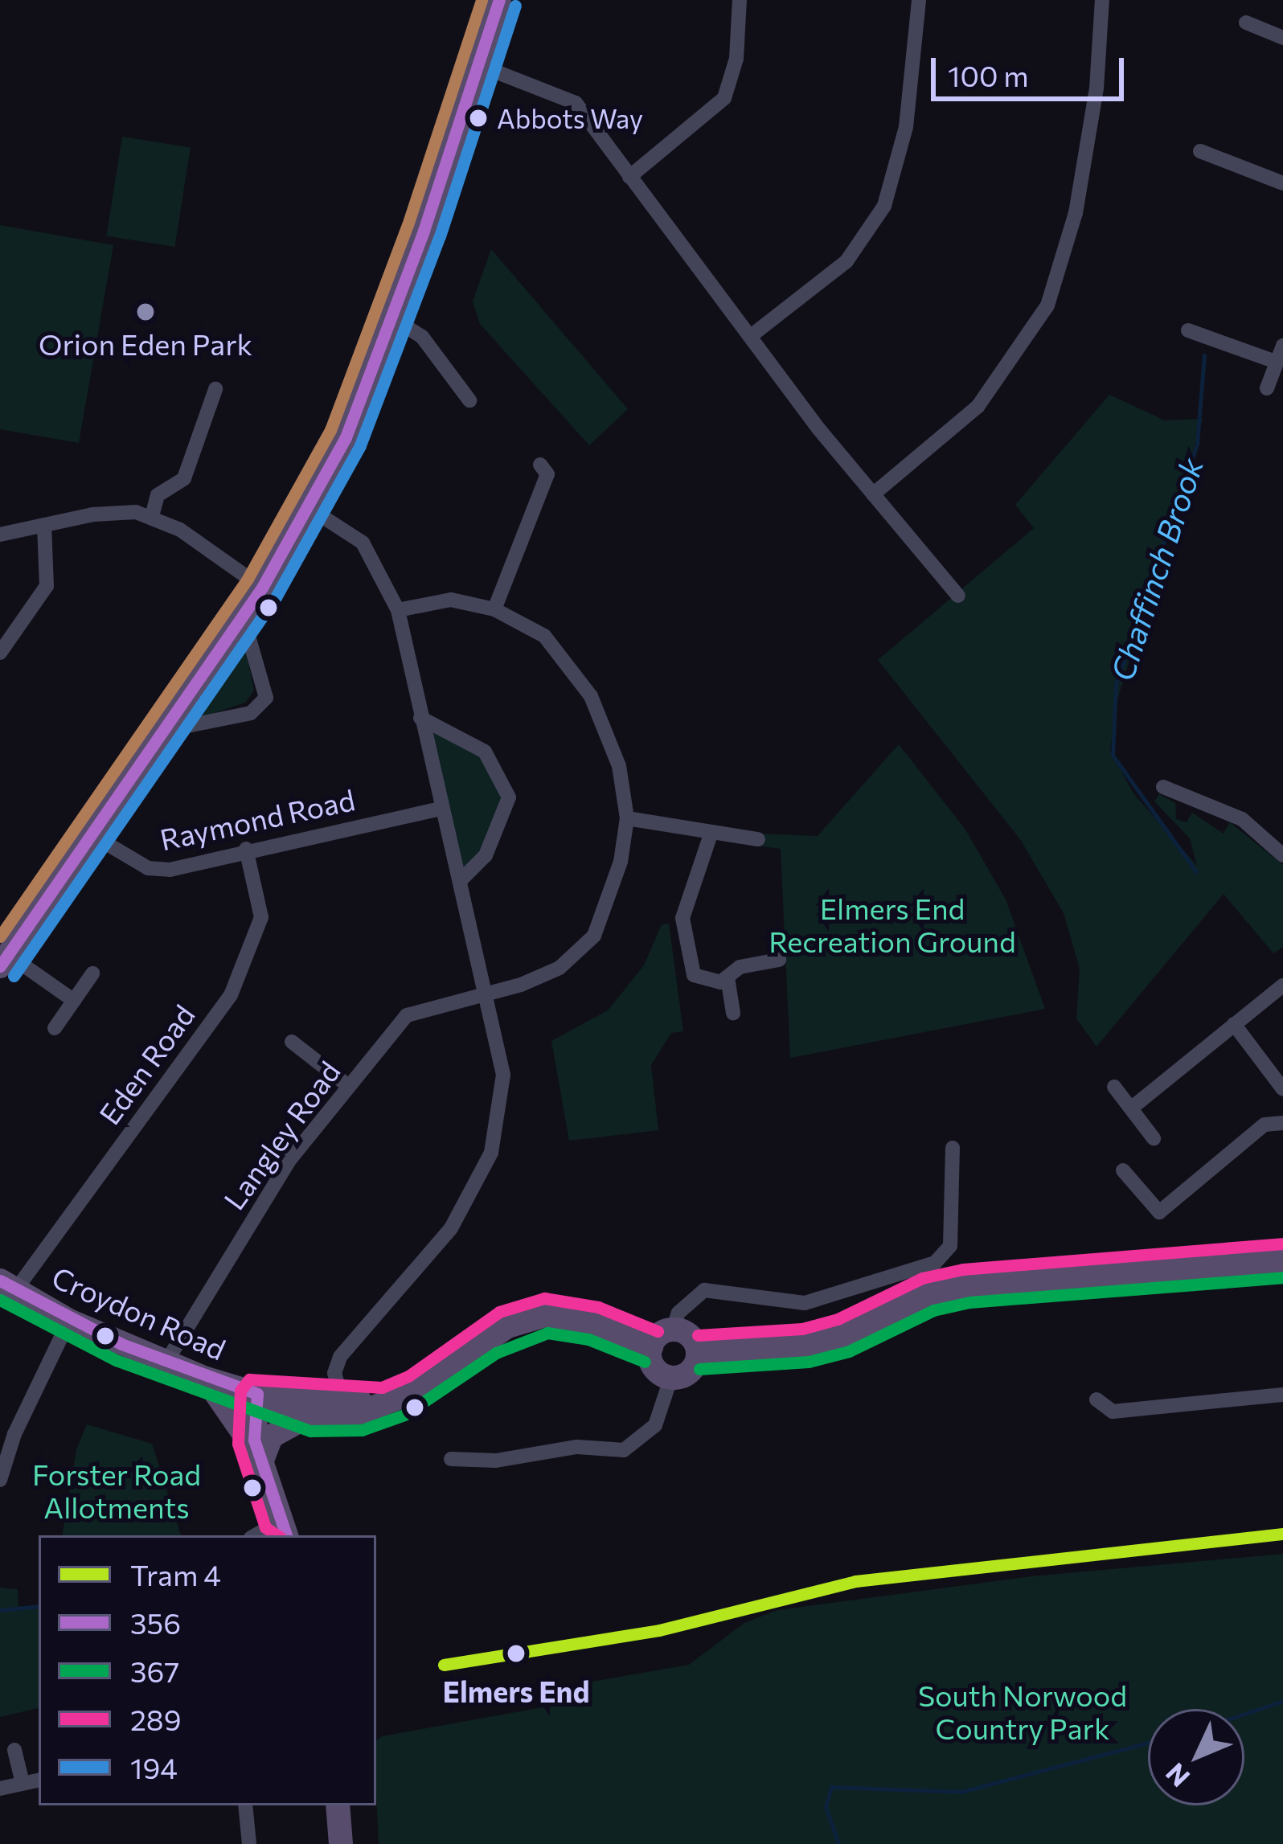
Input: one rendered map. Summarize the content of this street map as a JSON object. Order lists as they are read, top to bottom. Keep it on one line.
{"streets":{"main road":["Croydon Road"],"street":["Raymond Road","Eden Road","Langley Road"]},"crossings":[["Raymond Road","Eden Road"],["Eden Road","Croydon Road"],["Langley Road","Croydon Road"]],"water":["Chaffinch Brook"],"parks":["Elmers End Recreation Ground","Forster Road Allotments","South Norwood Country Park"],"places":["Abbots Way","Orion Eden Park","Elmers End"],"lines":["transit line 356","transit line 194","transit line 289","transit line 367","tram line 4"],"legend":["Tram 4","356","367","289","194"],"scale_bar":"100 m","north":"bottom left"}
